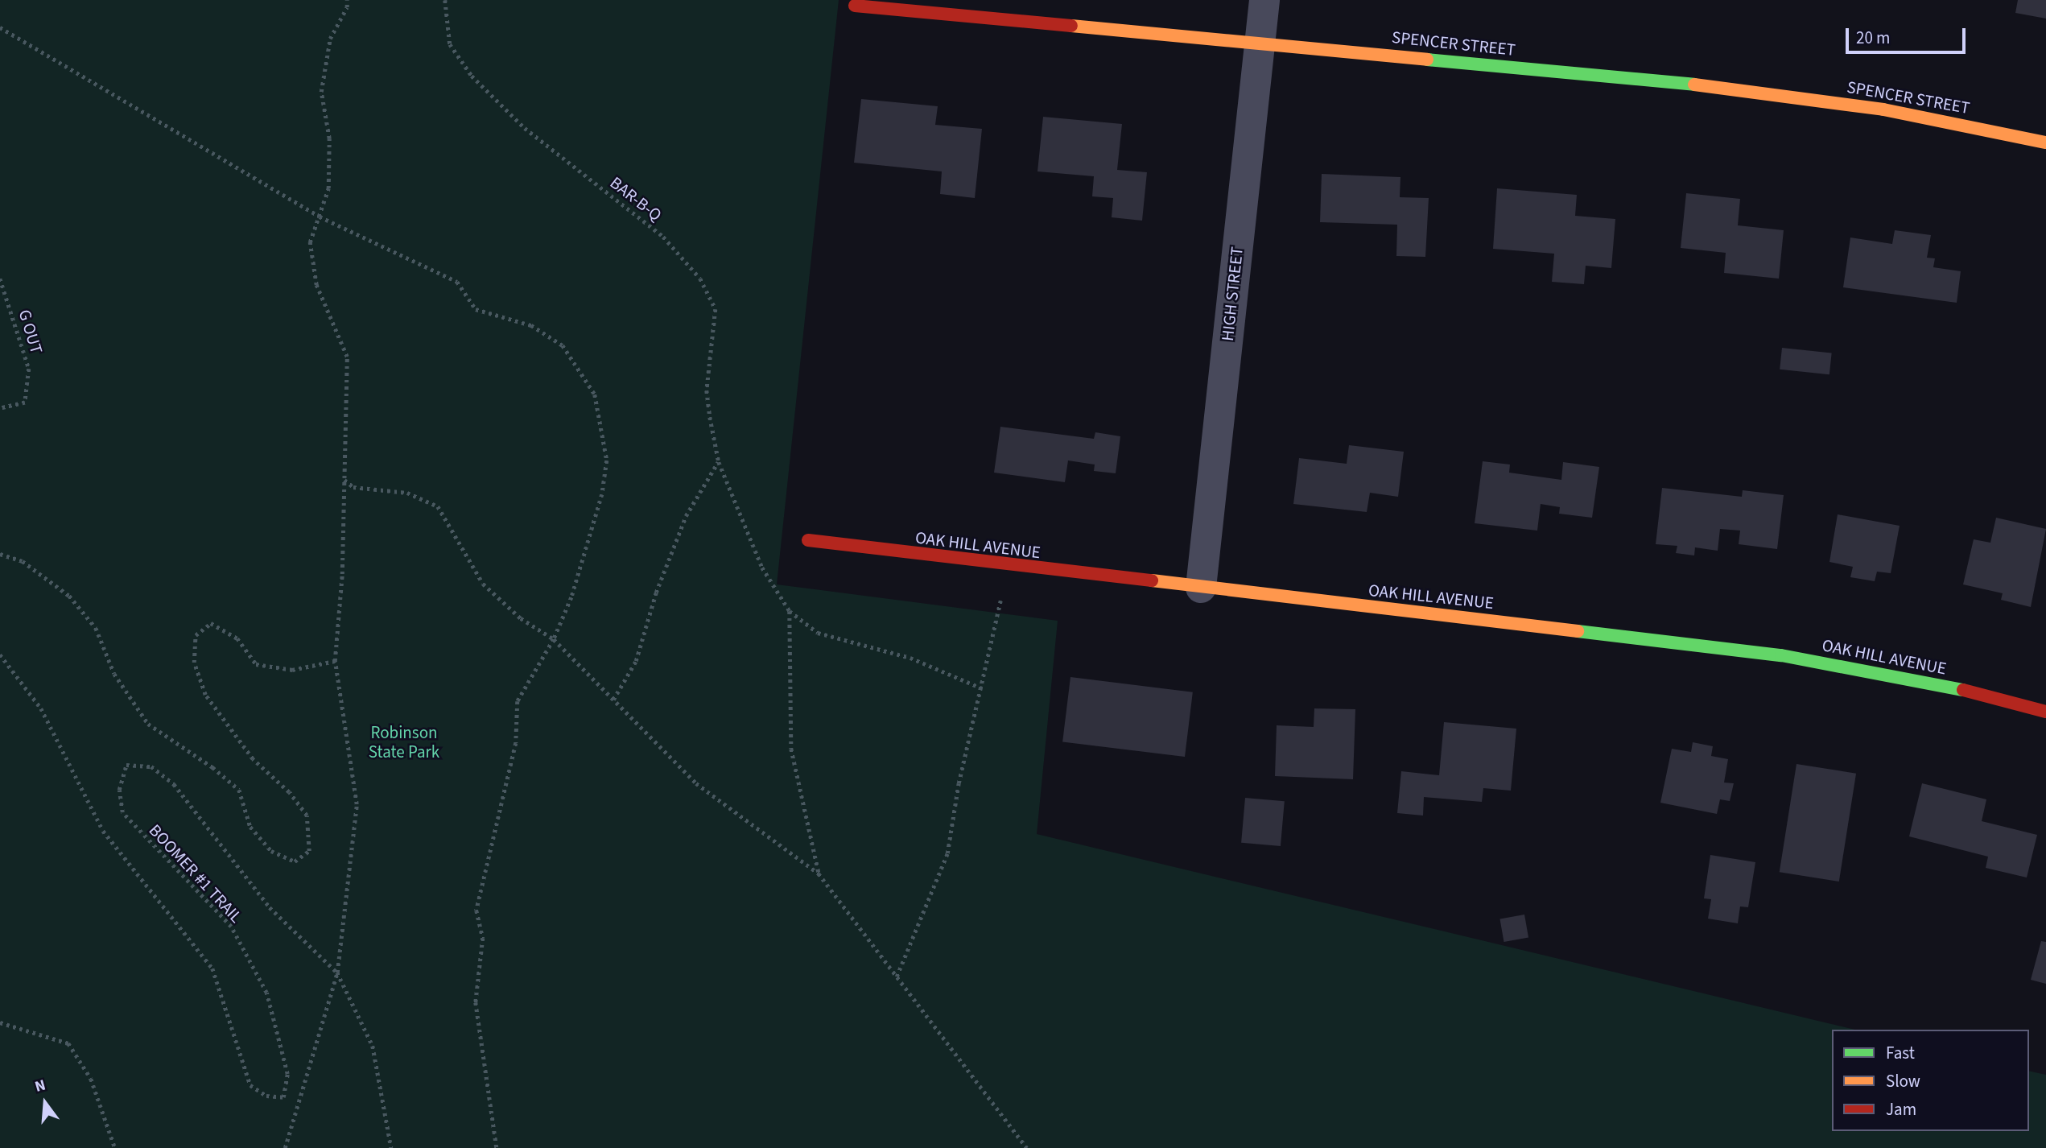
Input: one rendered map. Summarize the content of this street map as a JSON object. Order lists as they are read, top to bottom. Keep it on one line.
{"streets":{"street":["SPENCER STREET","HIGH STREET","OAK HILL AVENUE"],"path":["BAR-B-Q","G OUT","BOOMER #1 TRAIL"]},"crossings":[["SPENCER STREET","HIGH STREET"],["HIGH STREET","OAK HILL AVENUE"]],"parks":["Robinson State Park"],"legend":["Fast","Slow","Jam"],"scale_bar":"20 m","north":"top"}
